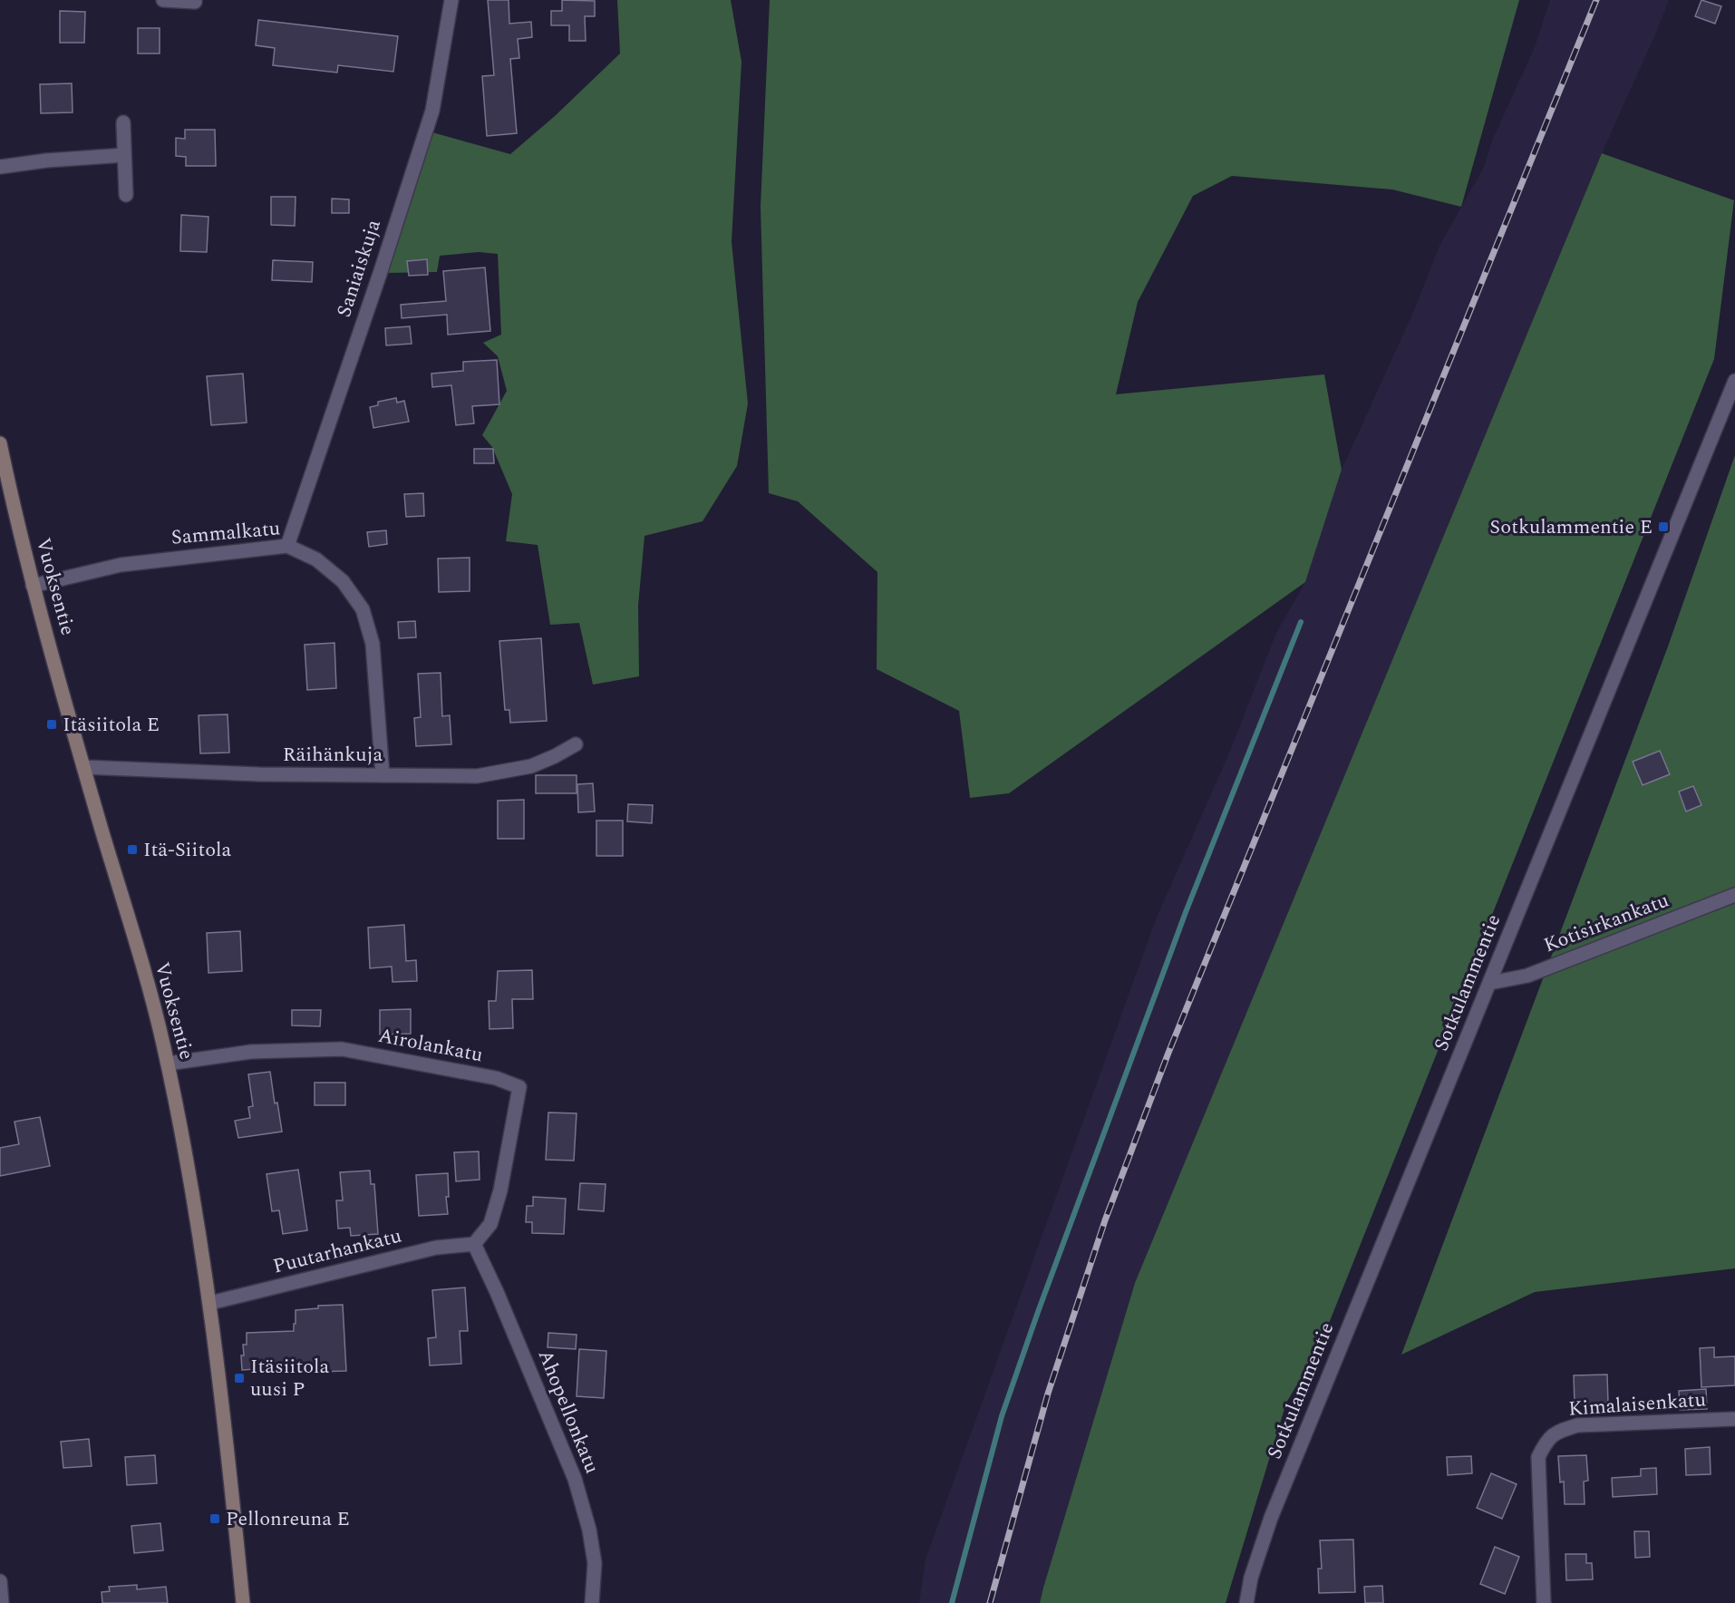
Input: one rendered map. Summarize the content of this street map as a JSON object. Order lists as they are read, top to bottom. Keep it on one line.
{"streets":{"street":["Saniaiskuja","Sammalkatu","Vuoksentie","Räihänkuja","Kotisirkankatu","Sotkulammentie","Airolankatu","Puutarhankatu","Kimalaisenkatu","Ahopellonkatu"]},"crossings":[["Saniaiskuja","Sammalkatu"],["Sammalkatu","Vuoksentie"],["Sammalkatu","Räihänkuja"],["Vuoksentie","Räihänkuja"],["Vuoksentie","Airolankatu"],["Vuoksentie","Puutarhankatu"],["Kotisirkankatu","Sotkulammentie"],["Airolankatu","Puutarhankatu"],["Airolankatu","Ahopellonkatu"],["Puutarhankatu","Ahopellonkatu"]],"places":{"transit":["Sotkulammentie E","Itäsiitola E","Itä-Siitola","Itäsiitola uusi P","Pellonreuna E"]}}
